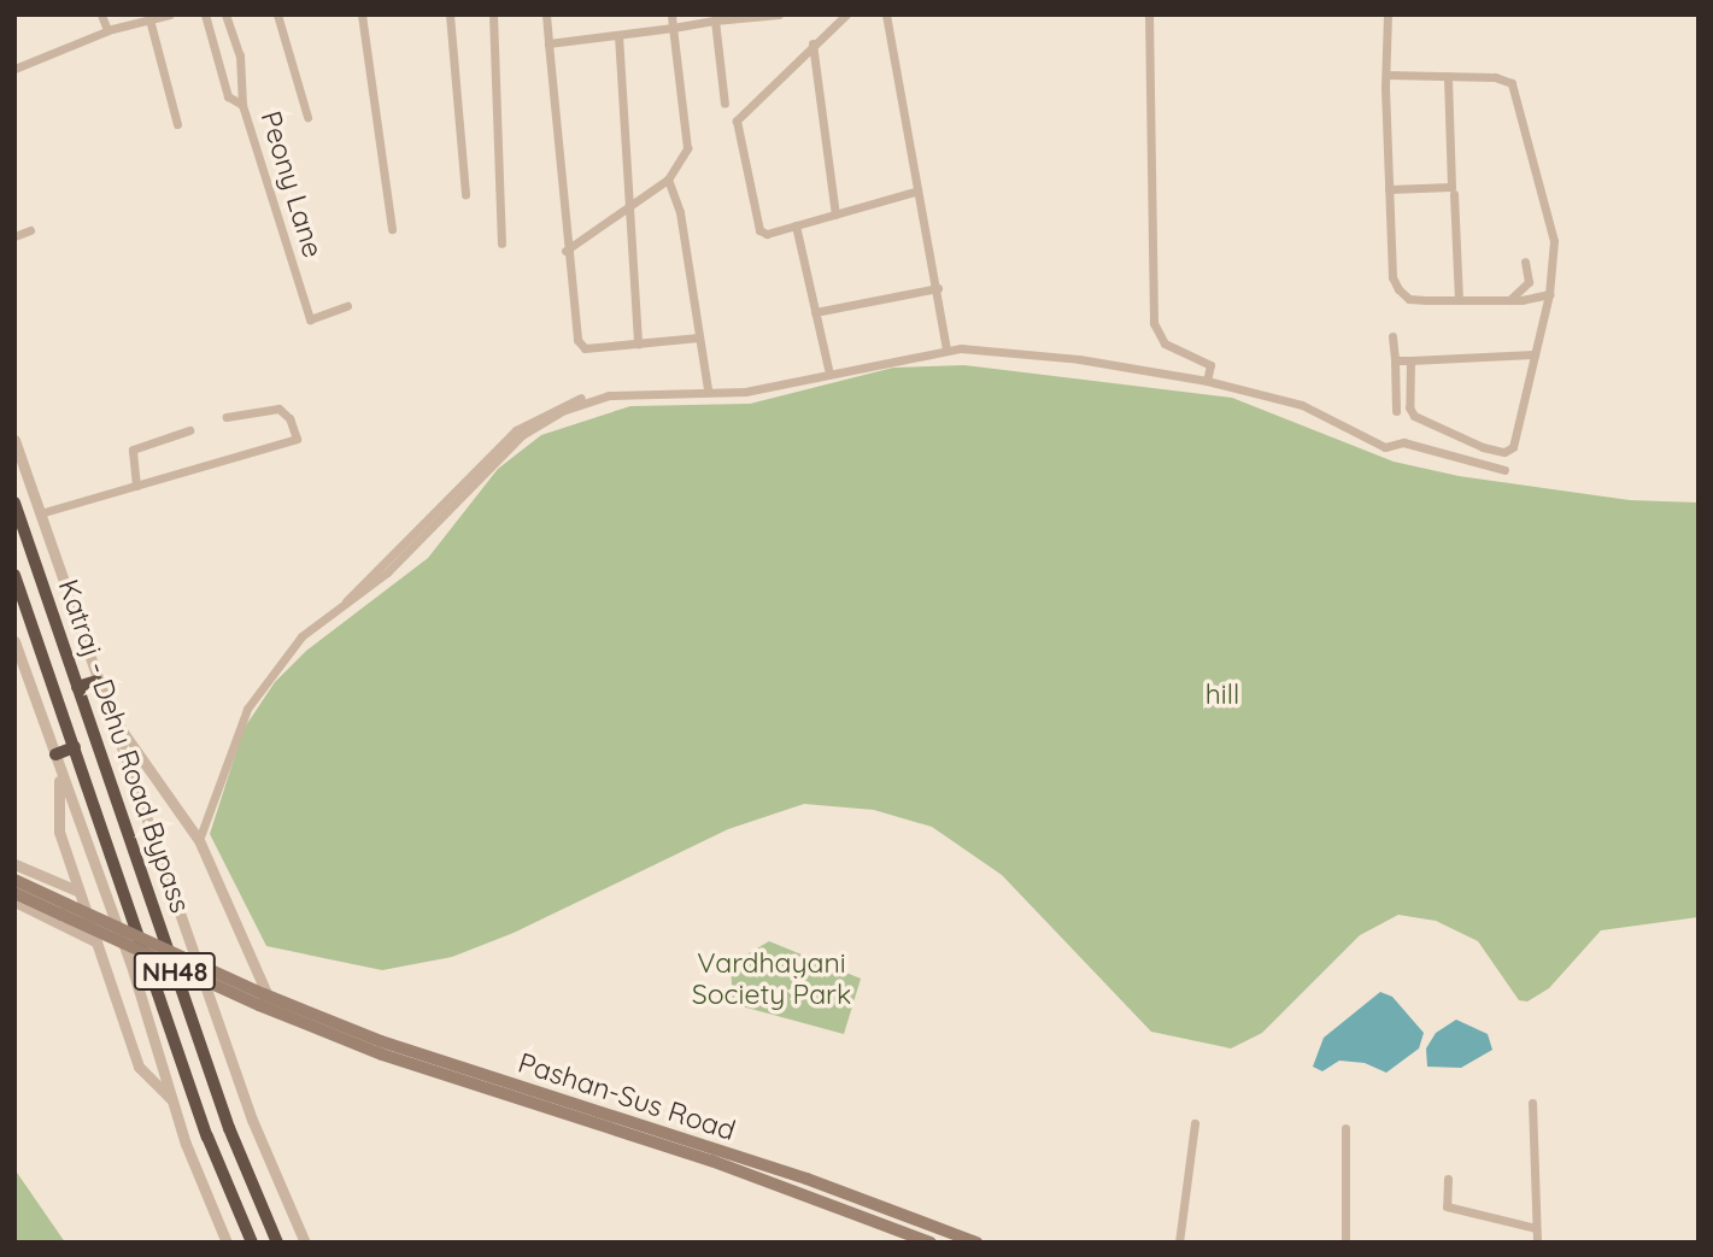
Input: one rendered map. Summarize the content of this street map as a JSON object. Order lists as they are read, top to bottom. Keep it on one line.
{"streets":{"highway":["Katraj - Dehu Road Bypass","NH48"],"main road":["Pashan-Sus Road"],"street":["Peony Lane"]},"parks":["hill","Vardhayani Society Park"]}
